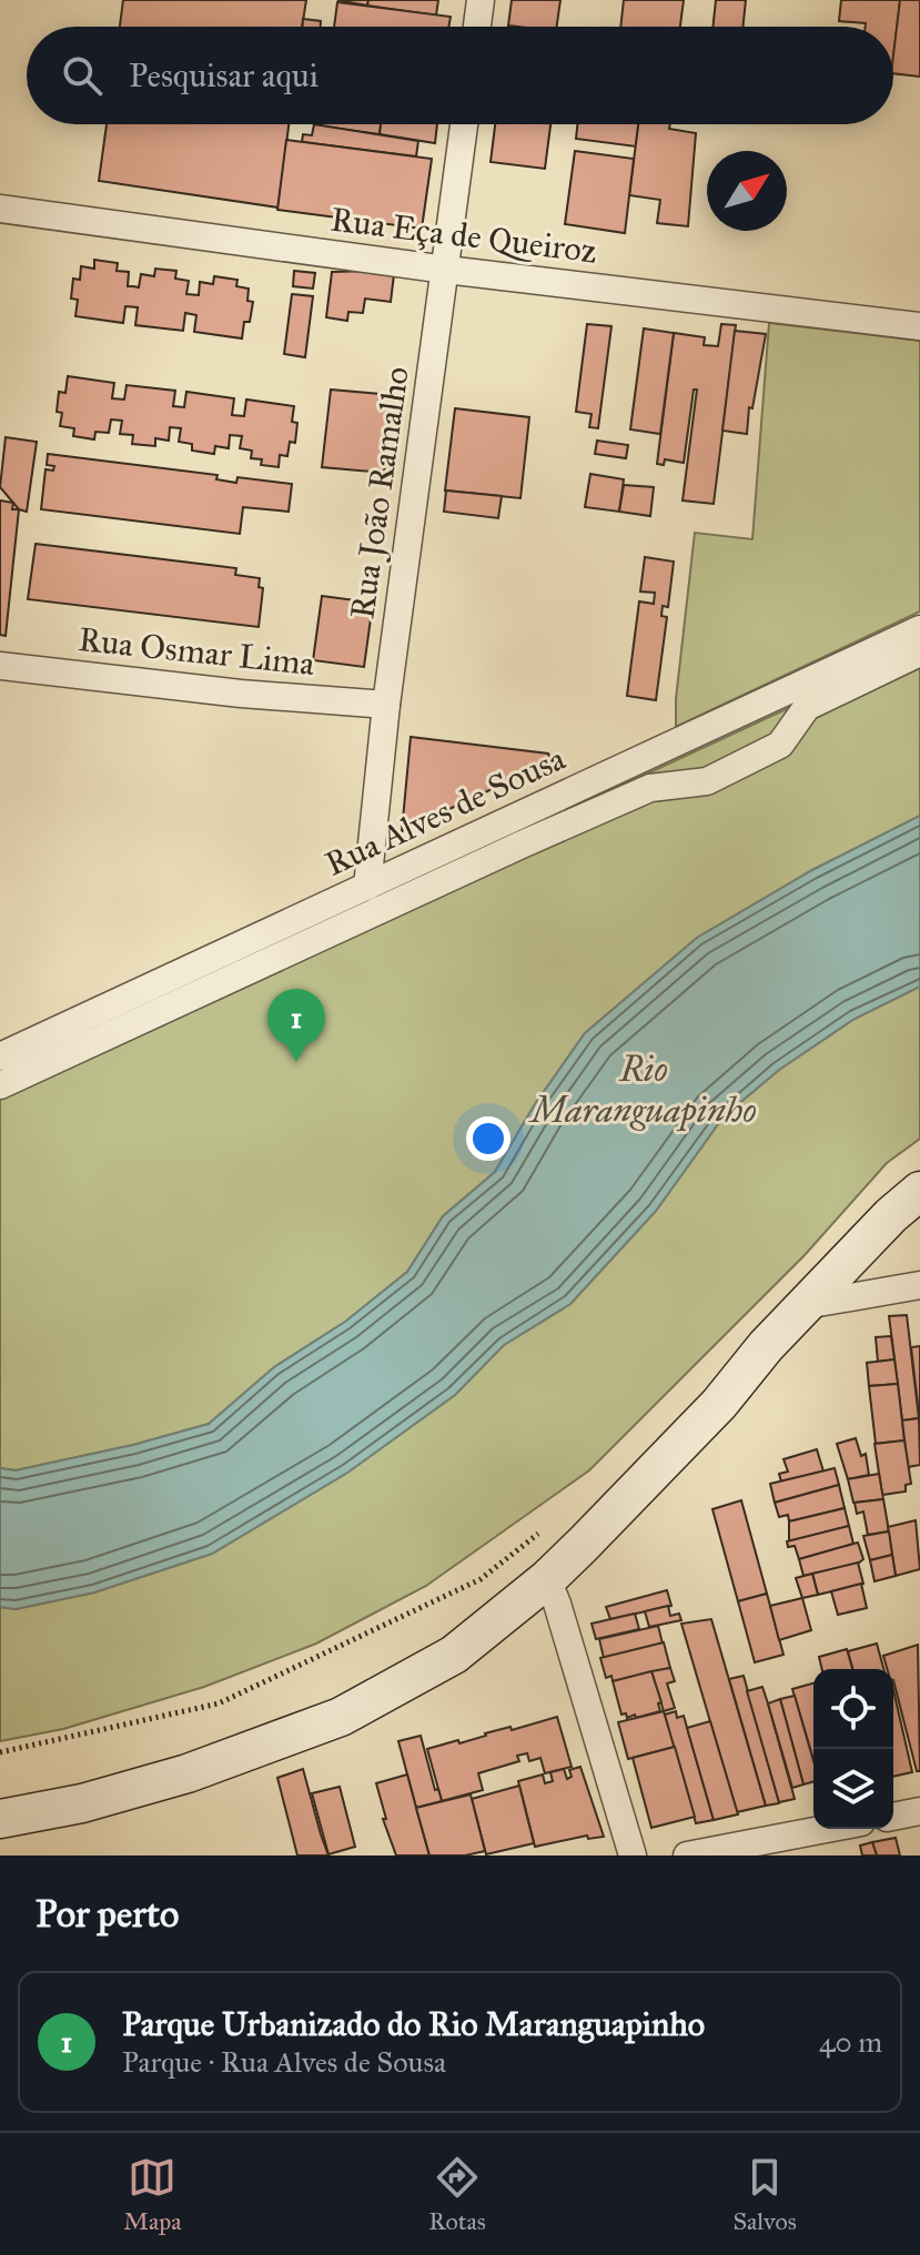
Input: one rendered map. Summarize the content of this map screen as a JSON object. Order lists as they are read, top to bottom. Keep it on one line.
{"streets":{"street":["Rua Eça de Queiroz","Rua João Ramalho","Rua Osmar Lima","Rua Alves de Sousa"]},"crossings":[["Rua Eça de Queiroz","Rua João Ramalho"],["Rua João Ramalho","Rua Osmar Lima"],["Rua João Ramalho","Rua Alves de Sousa"]],"water":["Rio Maranguapinho"],"north":"top right","page":{"search":"Pesquisar aqui","pins":"1","heading":"Por perto","list":[{"mark":"1","name":"Parque Urbanizado do Rio Maranguapinho","note":"Parque · Rua Alves de Sousa","value":"40 m"}],"nav":["Mapa","Rotas","Salvos"]}}
